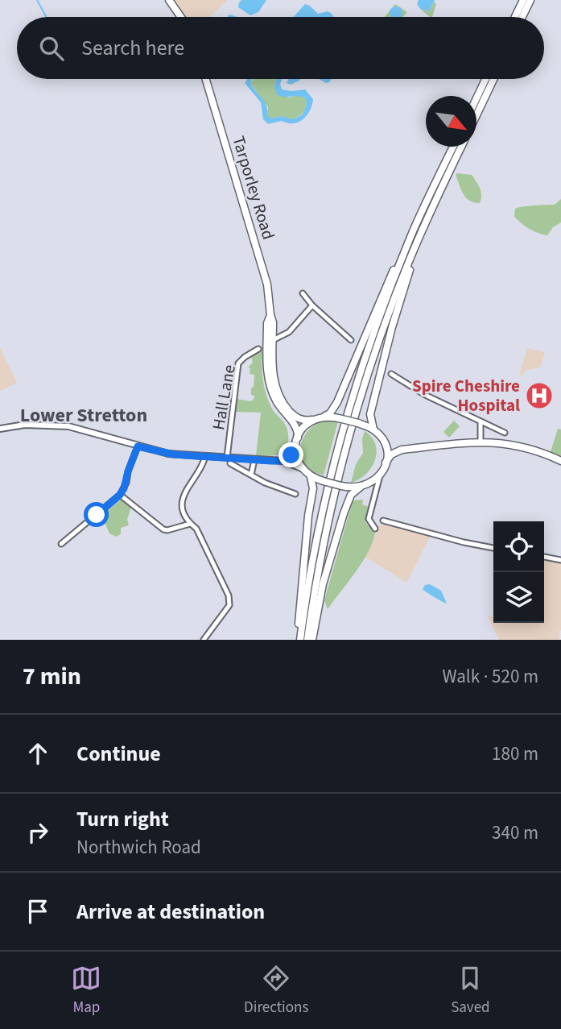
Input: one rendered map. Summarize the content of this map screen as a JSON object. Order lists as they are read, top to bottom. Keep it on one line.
{"streets":{"highway":["Tarporley Road"],"street":["Hall Lane"]},"districts":["Lower Stretton"],"places":{"hospital":["Spire Cheshire Hospital"]},"north":"bottom right","page":{"search":"Search here","heading":["7 min","Walk · 520 m"],"list":[["Continue","180 m"],["Turn right","Northwich Road","340 m"],"Arrive at destination"],"nav":["Map","Directions","Saved"]}}
